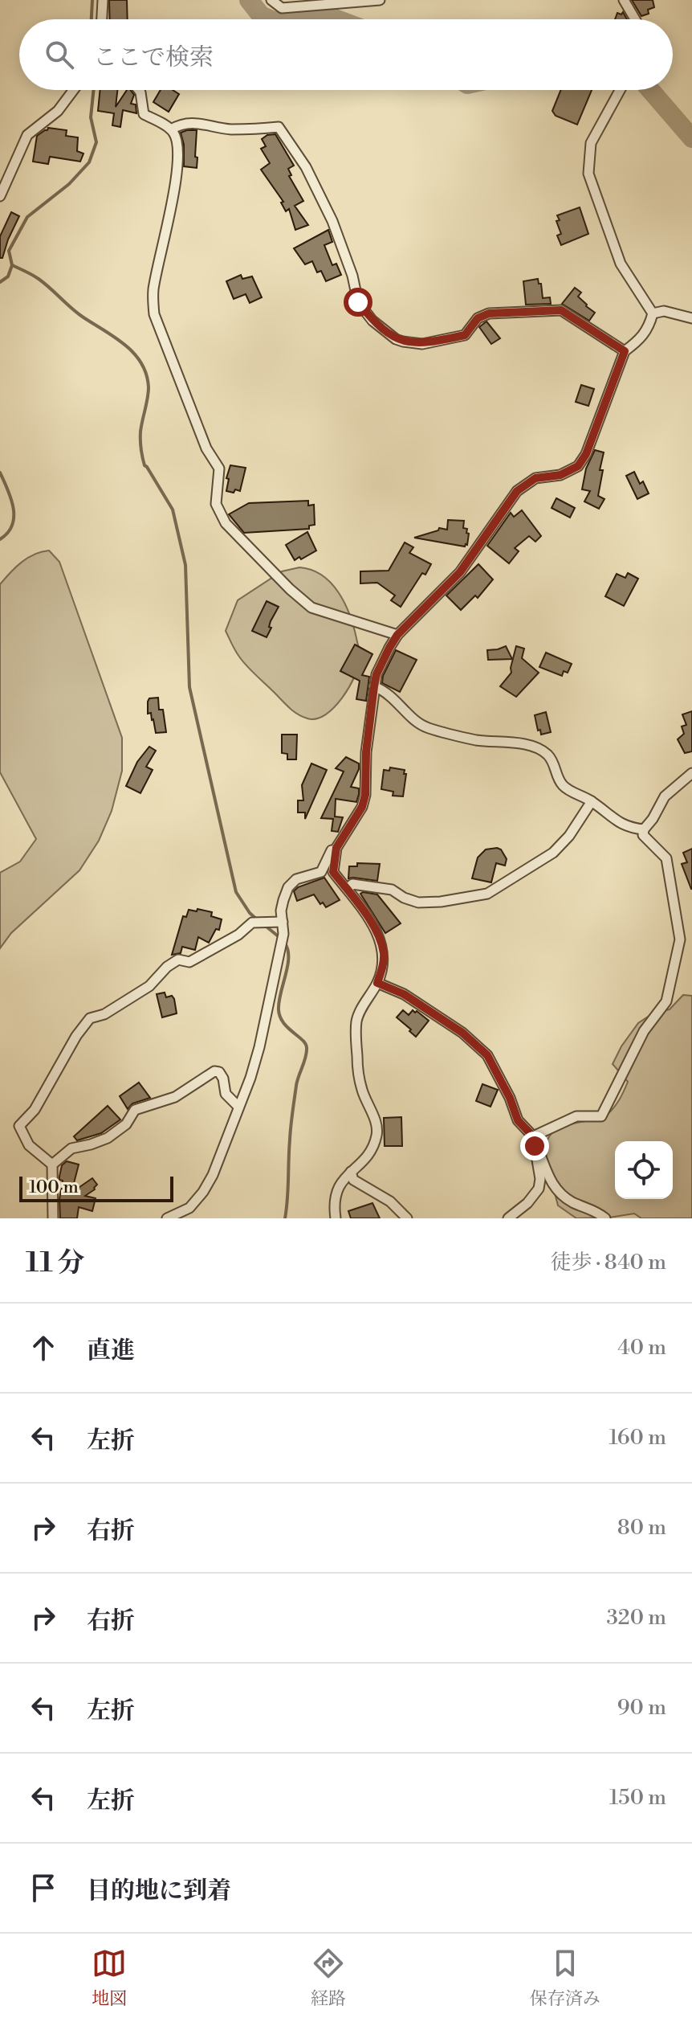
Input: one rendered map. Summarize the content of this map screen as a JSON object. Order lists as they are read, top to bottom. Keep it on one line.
{"scale_bar":"100 m","page":{"search":"ここで検索","scale":"100 m","heading":["11 分","徒歩 · 840 m"],"list":[["直進","40 m"],["左折","160 m"],["右折","80 m"],["右折","320 m"],["左折","90 m"],["左折","150 m"],"目的地に到着"],"nav":["地図","経路","保存済み"]}}
